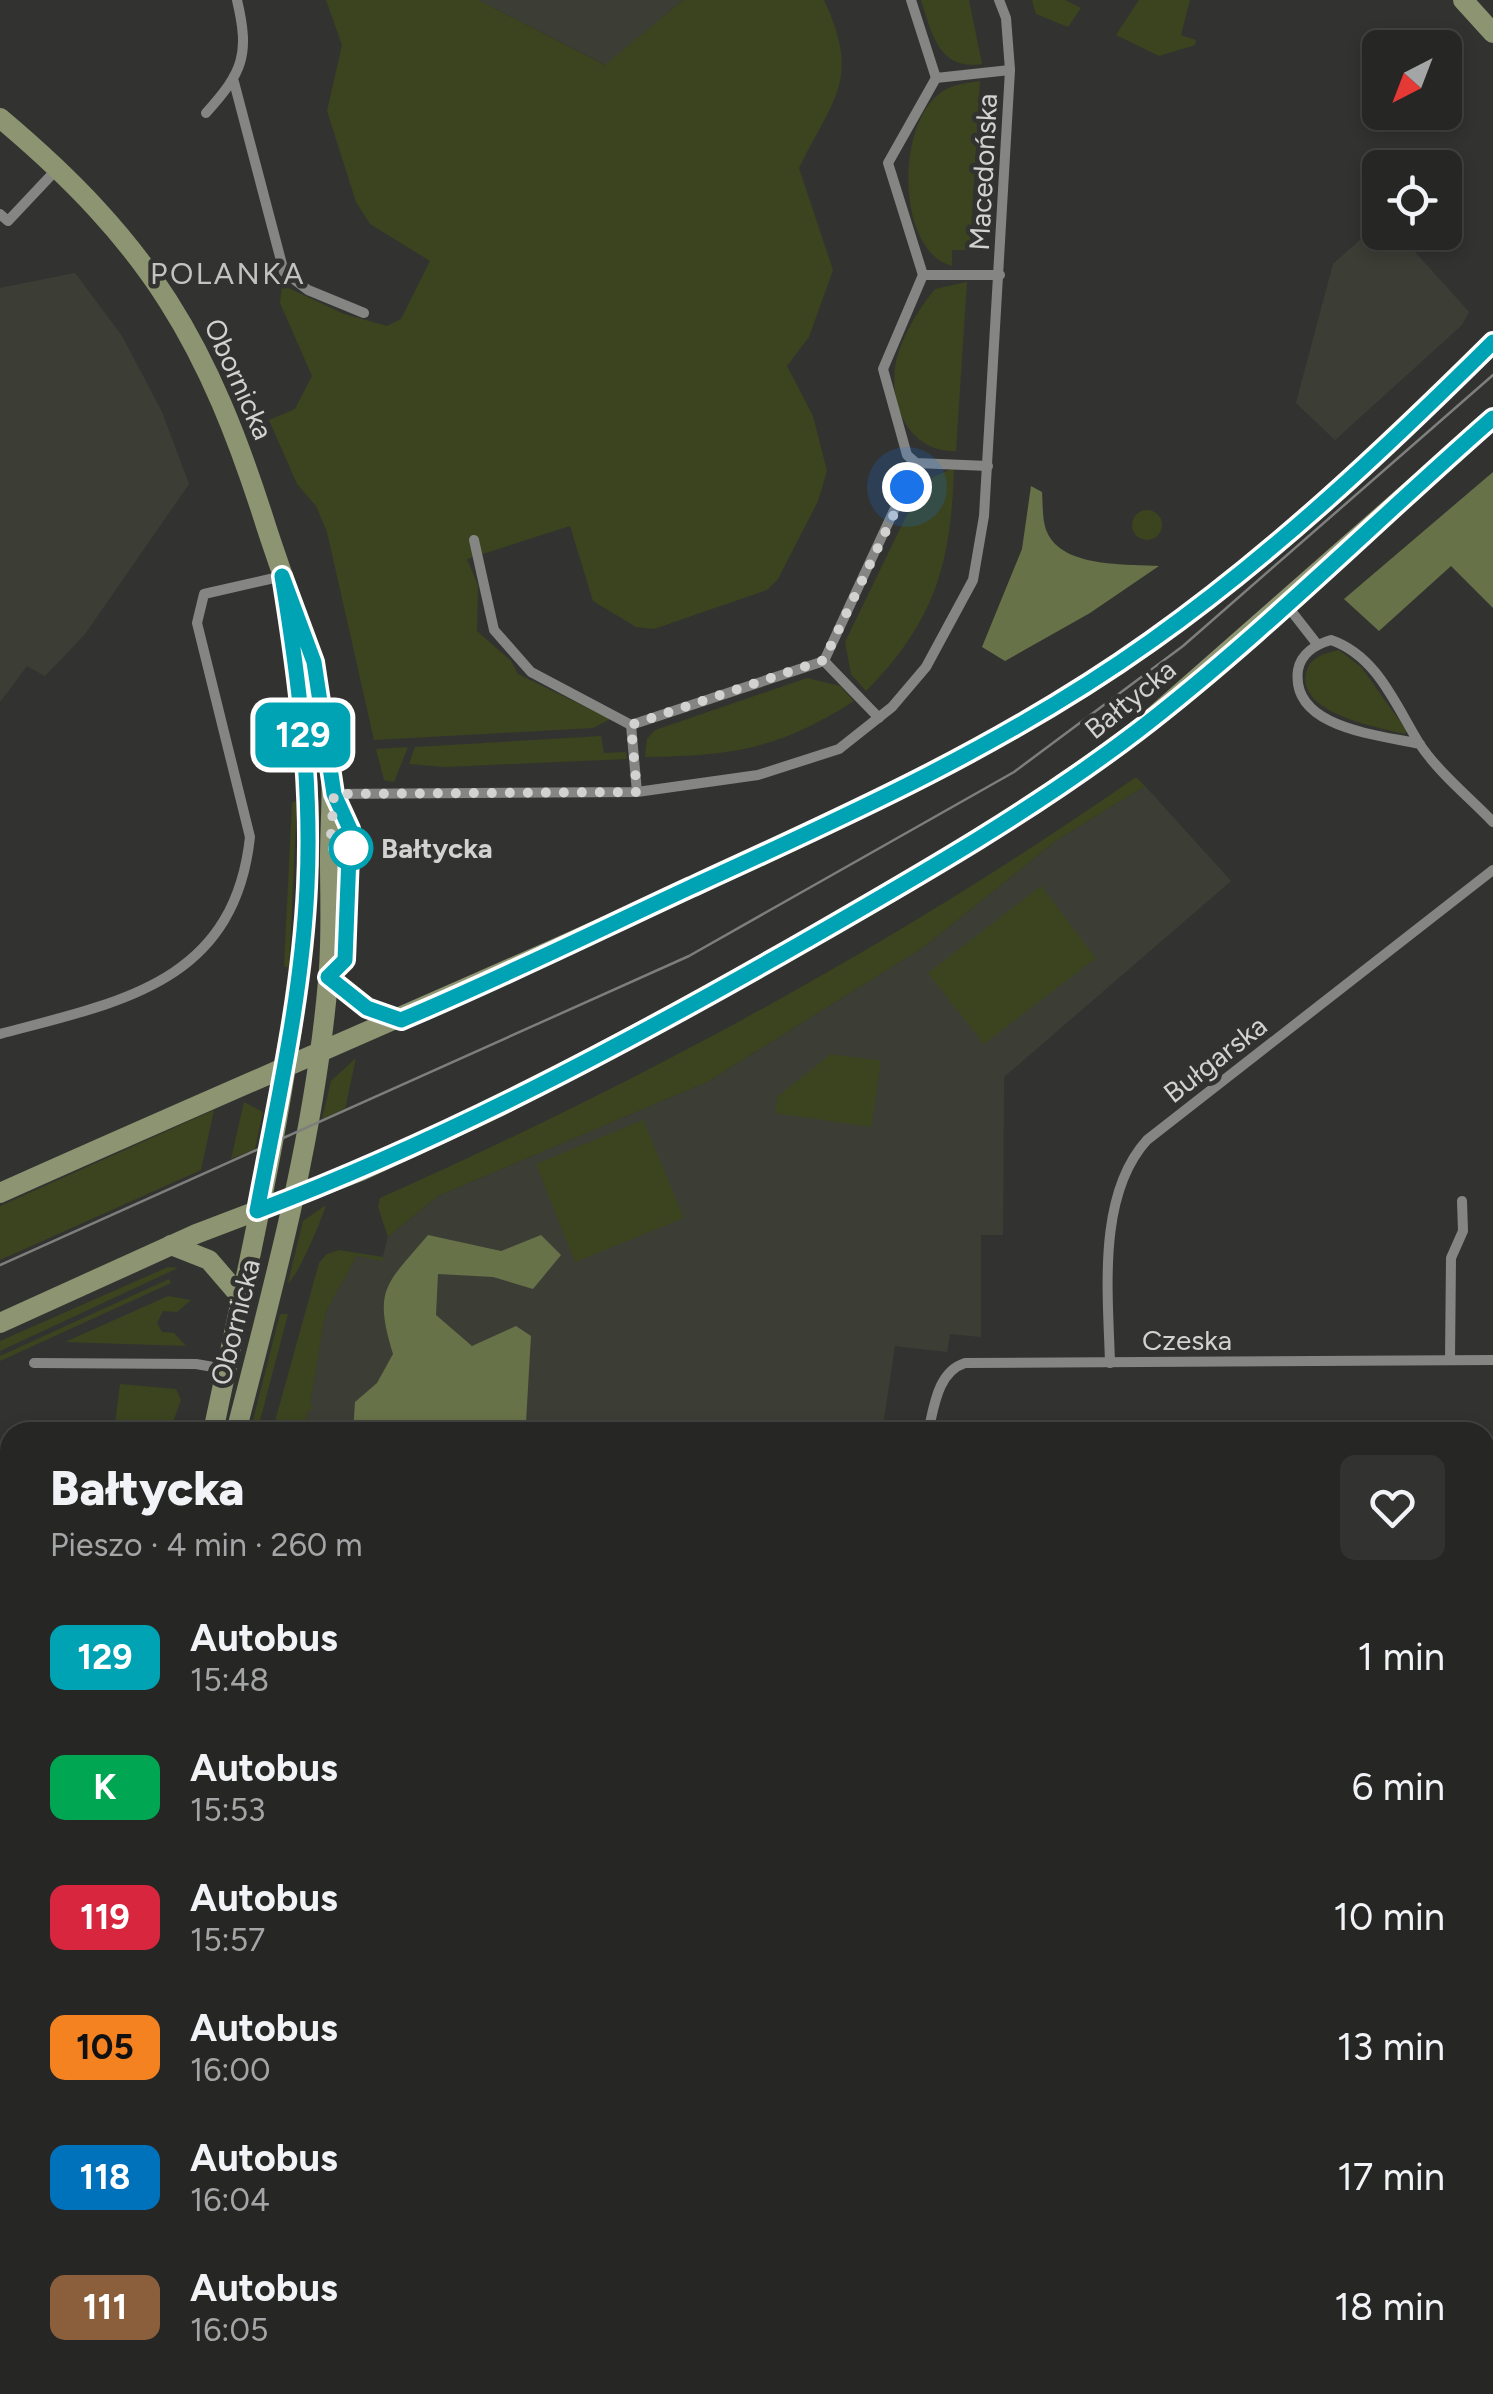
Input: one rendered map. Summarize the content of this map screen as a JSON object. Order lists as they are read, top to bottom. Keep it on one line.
{"streets":{"main road":["Obornicka","Bałtycka"],"street":["Macedońska","Bułgarska","Czeska"]},"crossings":[["Macedońska","Obornicka"],["Obornicka","Bałtycka"],["Bułgarska","Czeska"]],"districts":["POLANKA"],"places":["Bałtycka"],"lines":["bus line 129"],"north":"bottom left","page":{"on_map":"129","heading":["Bałtycka","Pieszo · 4 min · 260 m"],"list":[{"mark":"129","name":"Autobus","note":"15:48","value":"1 min"},{"mark":"K","name":"Autobus","note":"15:53","value":"6 min"},{"mark":"119","name":"Autobus","note":"15:57","value":"10 min"},{"mark":"105","name":"Autobus","note":"16:00","value":"13 min"},{"mark":"118","name":"Autobus","note":"16:04","value":"17 min"},{"mark":"111","name":"Autobus","note":"16:05","value":"18 min"}]}}
